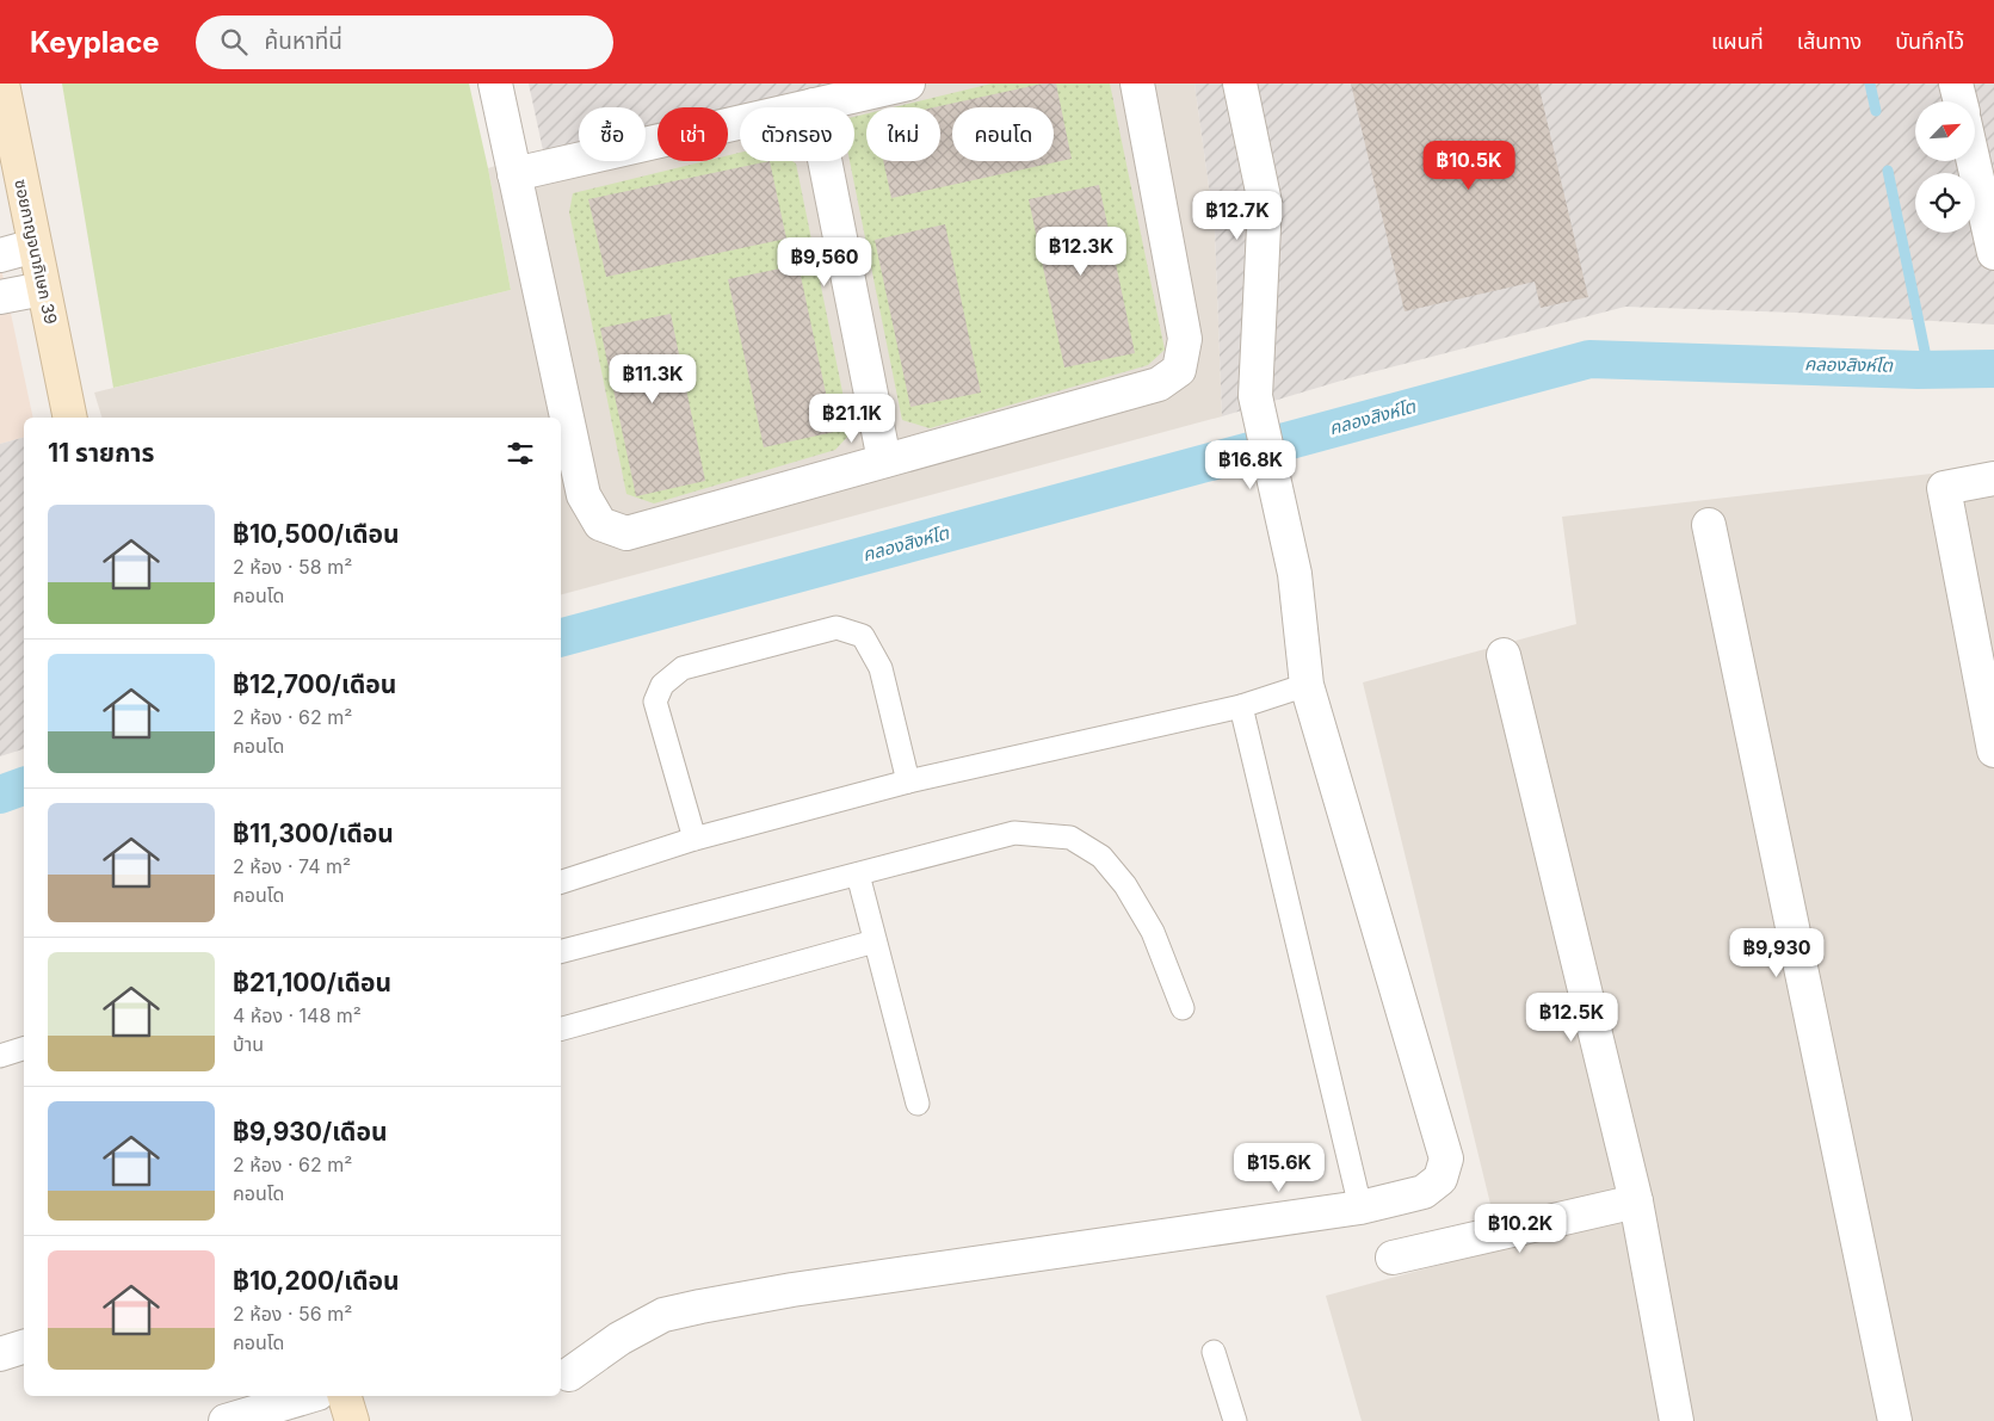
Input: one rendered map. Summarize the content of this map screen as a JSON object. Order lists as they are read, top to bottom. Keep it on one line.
{"streets":{"street":["ซอยกาญจนาภิเษก 39"]},"water":["คลองสิงห์โต"],"north":"top right","page":{"header":"Keyplace","search":"ค้นหาที่นี่","nav":["แผนที่","เส้นทาง","บันทึกไว้"],"chip":["ซื้อ","เช่า","ตัวกรอง","ใหม่","คอนโด"],"price":["฿10.5K","฿12.7K","฿12.3K","฿9,560","฿11.3K","฿21.1K","฿16.8K","฿9,930","฿12.5K","฿15.6K","฿10.2K"],"heading":"11 รายการ","list":[{"name":"฿10,500/เดือน","note":"2 ห้อง · 58 m² · คอนโด"},{"name":"฿12,700/เดือน","note":"2 ห้อง · 62 m² · คอนโด"},{"name":"฿11,300/เดือน","note":"2 ห้อง · 74 m² · คอนโด"},{"name":"฿21,100/เดือน","note":"4 ห้อง · 148 m² · บ้าน"},{"name":"฿9,930/เดือน","note":"2 ห้อง · 62 m² · คอนโด"},{"name":"฿10,200/เดือน","note":"2 ห้อง · 56 m² · คอนโด"}]}}
